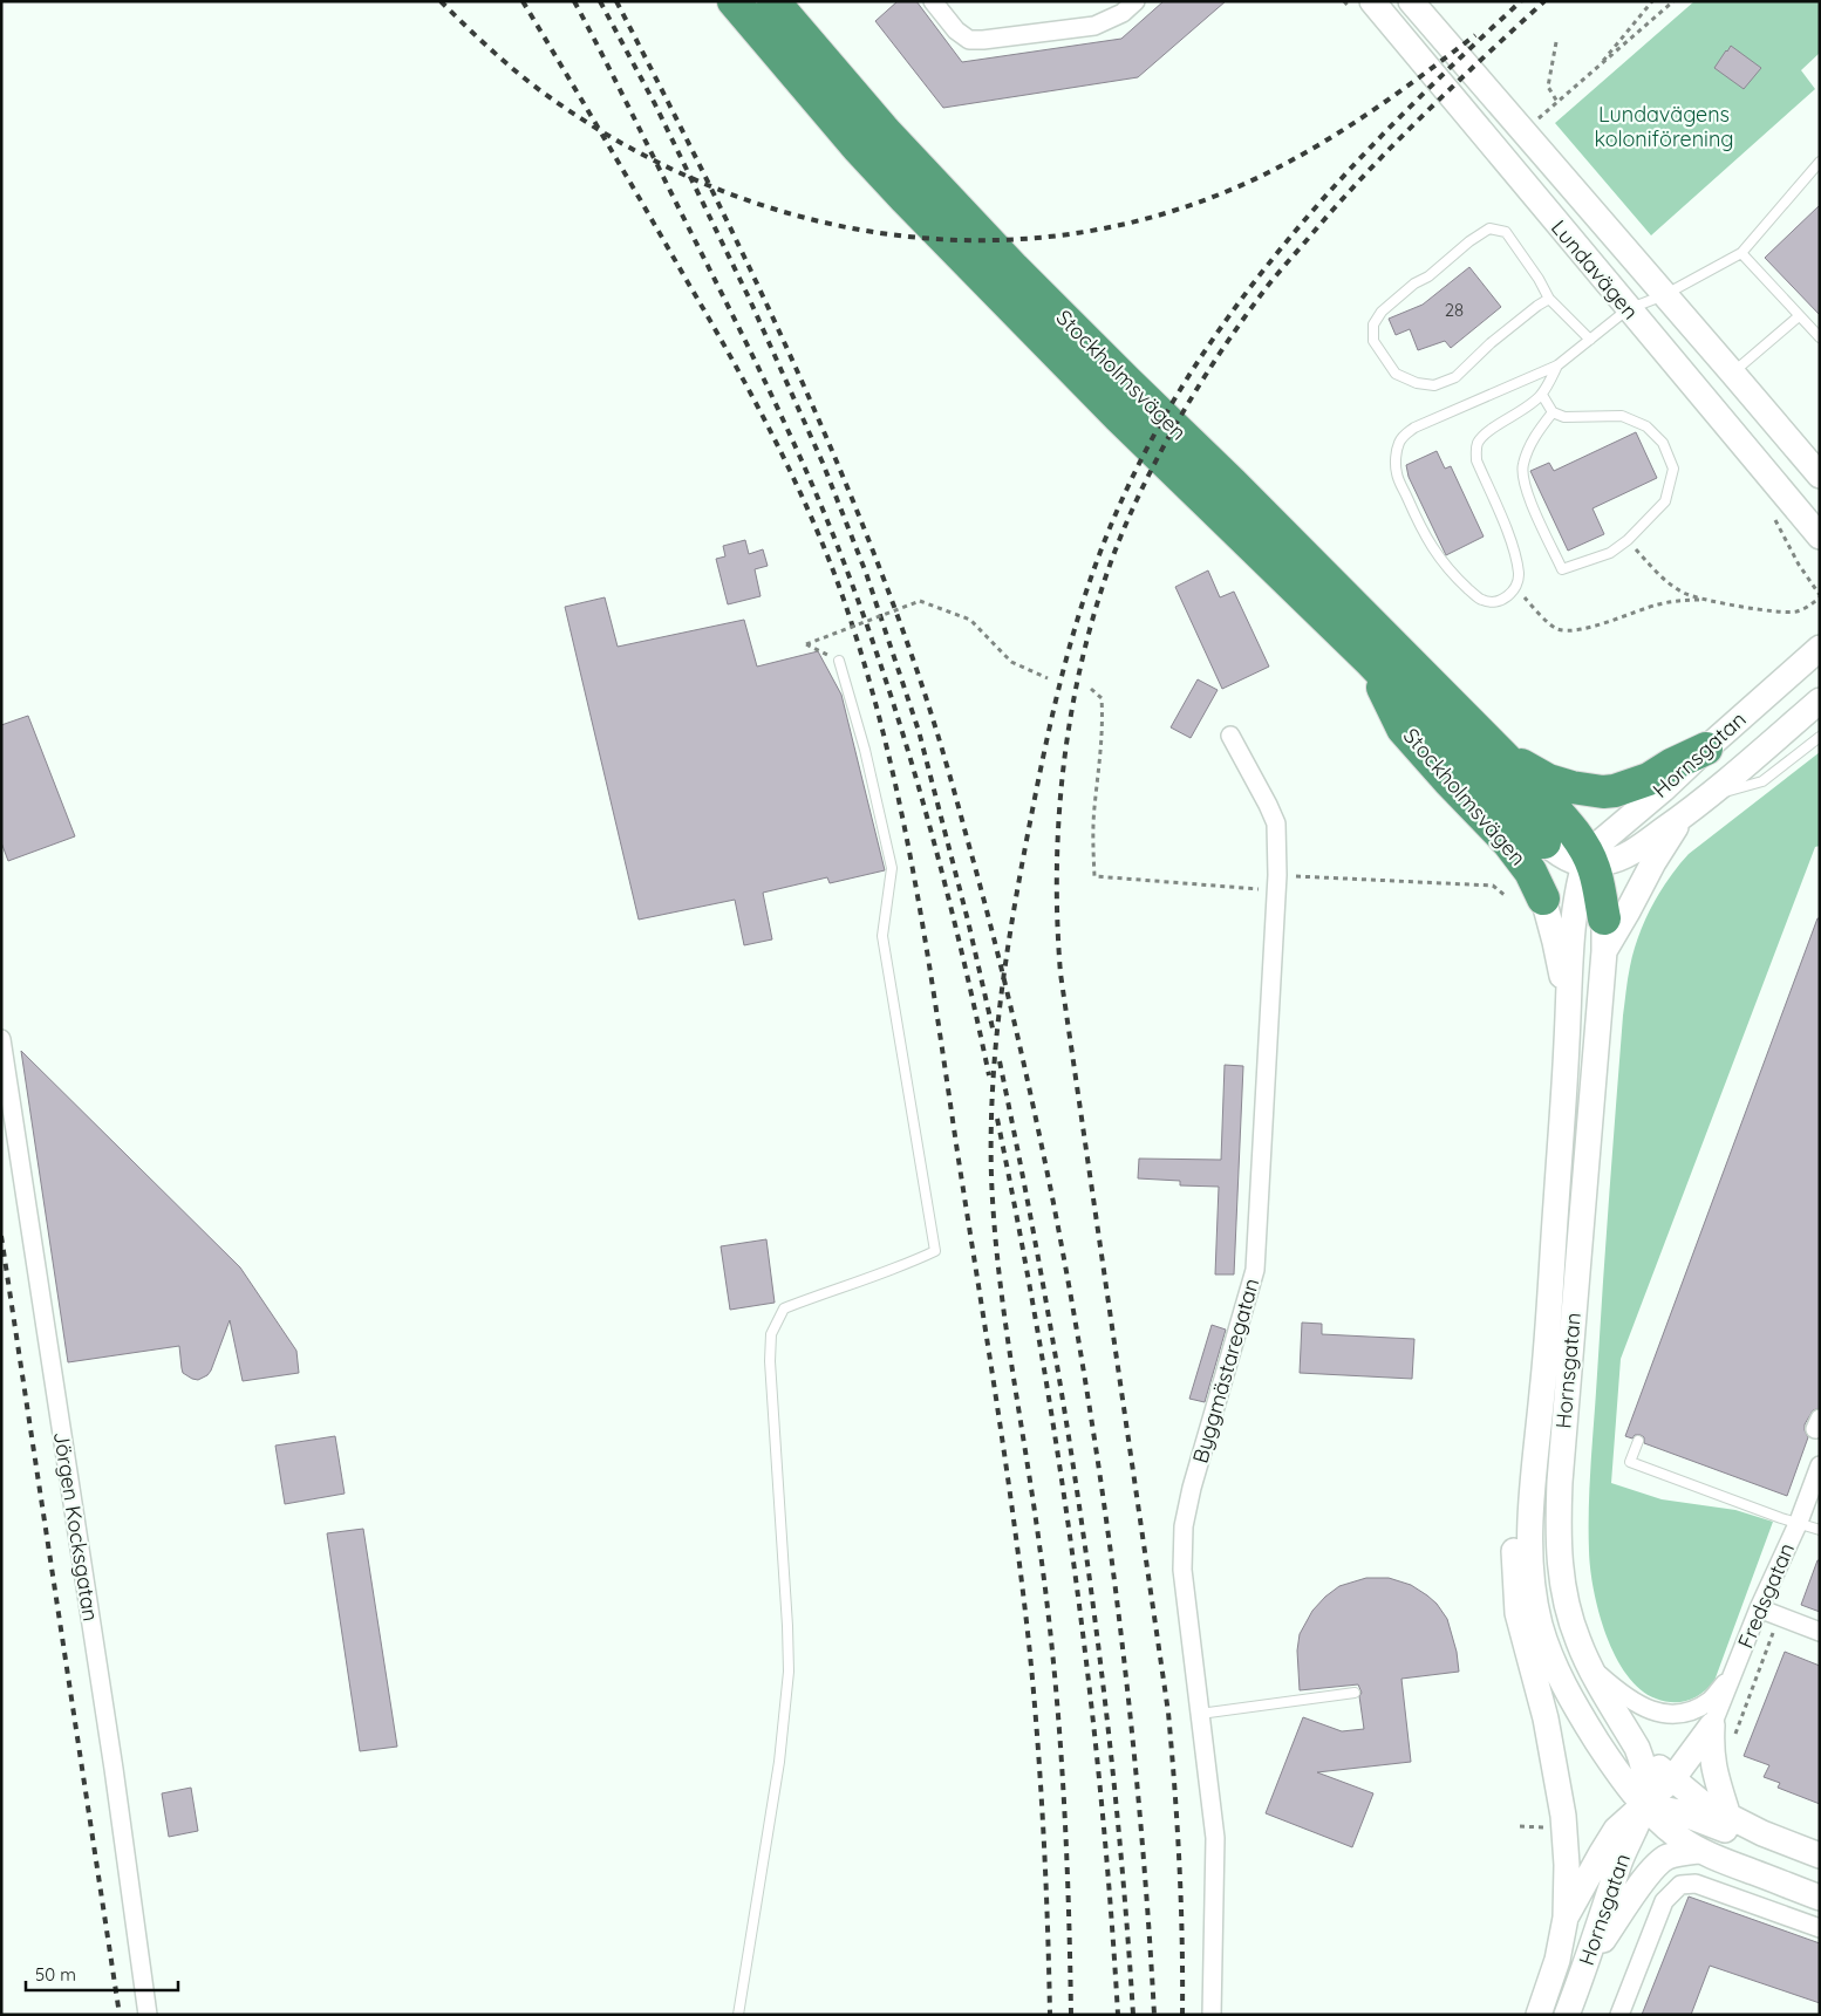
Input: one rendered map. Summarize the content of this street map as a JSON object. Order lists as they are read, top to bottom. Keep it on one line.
{"streets":{"highway":["Stockholmsvägen"],"main road":["Lundavägen","Hornsgatan"],"street":["Byggmästaregatan","Jörgen Kocksgatan","Fredsgatan"]},"crossings":[["Stockholmsvägen","Hornsgatan"]],"parks":["Lundavägens koloniförening"],"house_numbers":["28"],"scale_bar":"50 m"}
